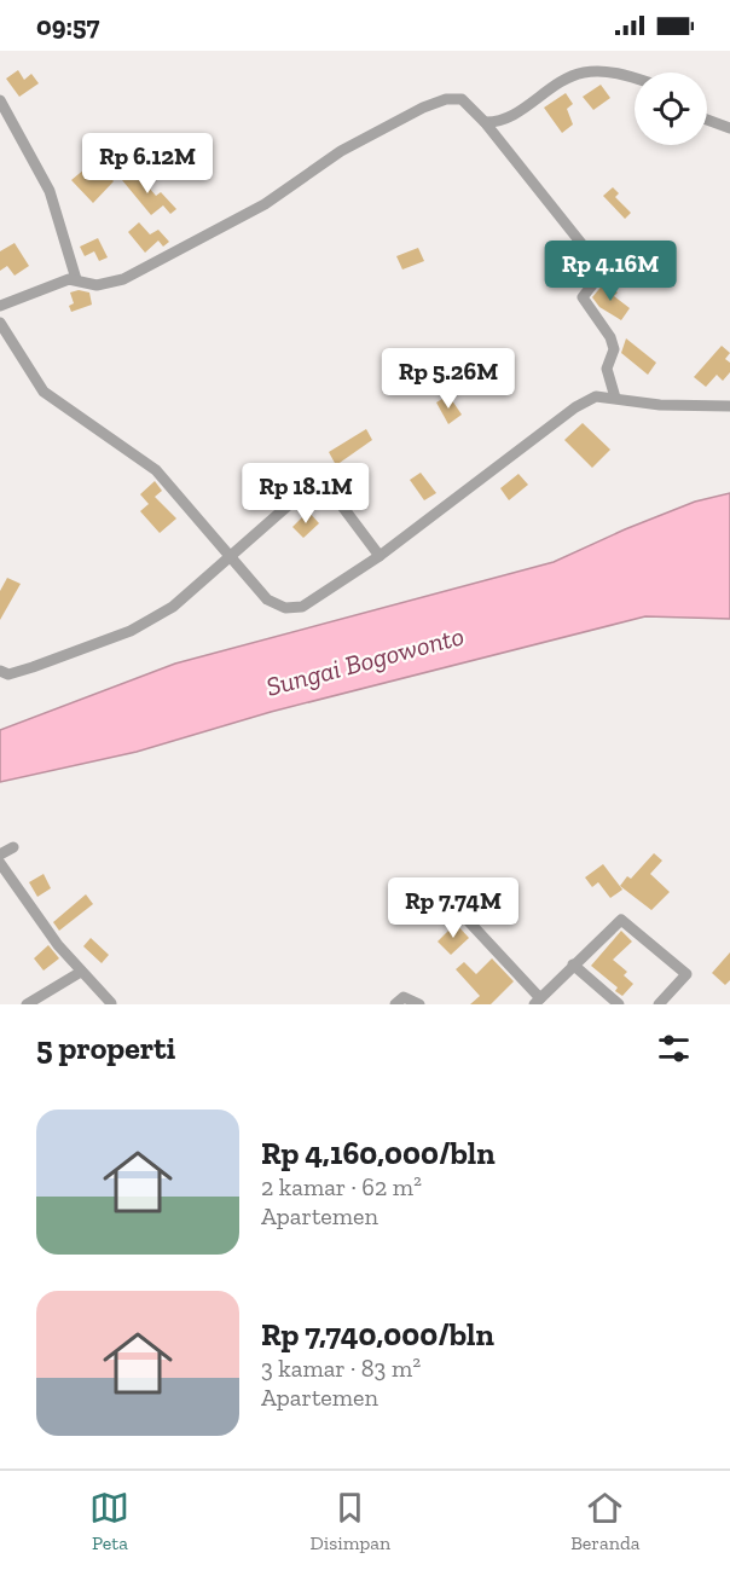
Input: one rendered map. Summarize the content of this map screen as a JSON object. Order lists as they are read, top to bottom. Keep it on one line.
{"water":["Sungai Bogowonto"],"page":{"status":"09:57","price":["Rp 6.12M","Rp 4.16M","Rp 5.26M","Rp 18.1M","Rp 7.74M"],"heading":"5 properti","list":[{"name":"Rp 4,160,000/bln","note":"2 kamar · 62 m² · Apartemen"},{"name":"Rp 7,740,000/bln","note":"3 kamar · 83 m² · Apartemen"}],"tabs":["Peta","Disimpan","Beranda"]}}
